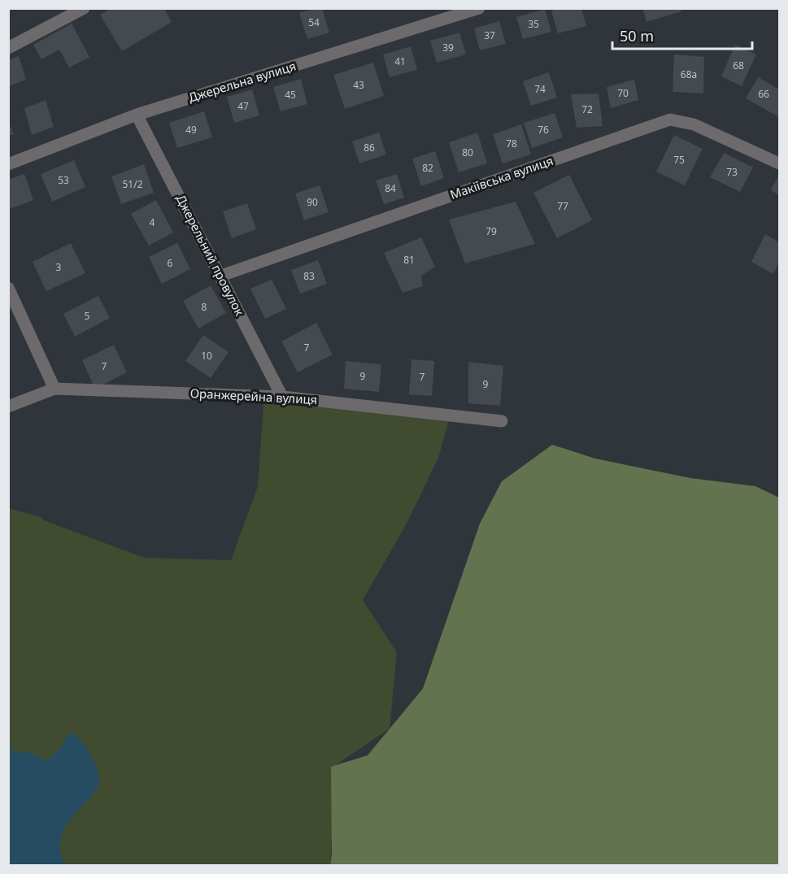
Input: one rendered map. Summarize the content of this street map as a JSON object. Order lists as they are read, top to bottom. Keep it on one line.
{"streets":{"street":["Джерельна вулиця","Макіївська вулиця","Джерельний провулок","Оранжерейна вулиця"]},"crossings":[["Джерельна вулиця","Джерельний провулок"],["Макіївська вулиця","Джерельний провулок"],["Джерельний провулок","Оранжерейна вулиця"]],"house_numbers":["54","35","37","39","41","68","68а","43","74","70","66","45","47","72","49","76","78","86","80","75","82","73","53","51/2","84","90","77","4","79","81","6","3","83","8","5","7","10","7","9","7","9"],"scale_bar":"50 m"}
